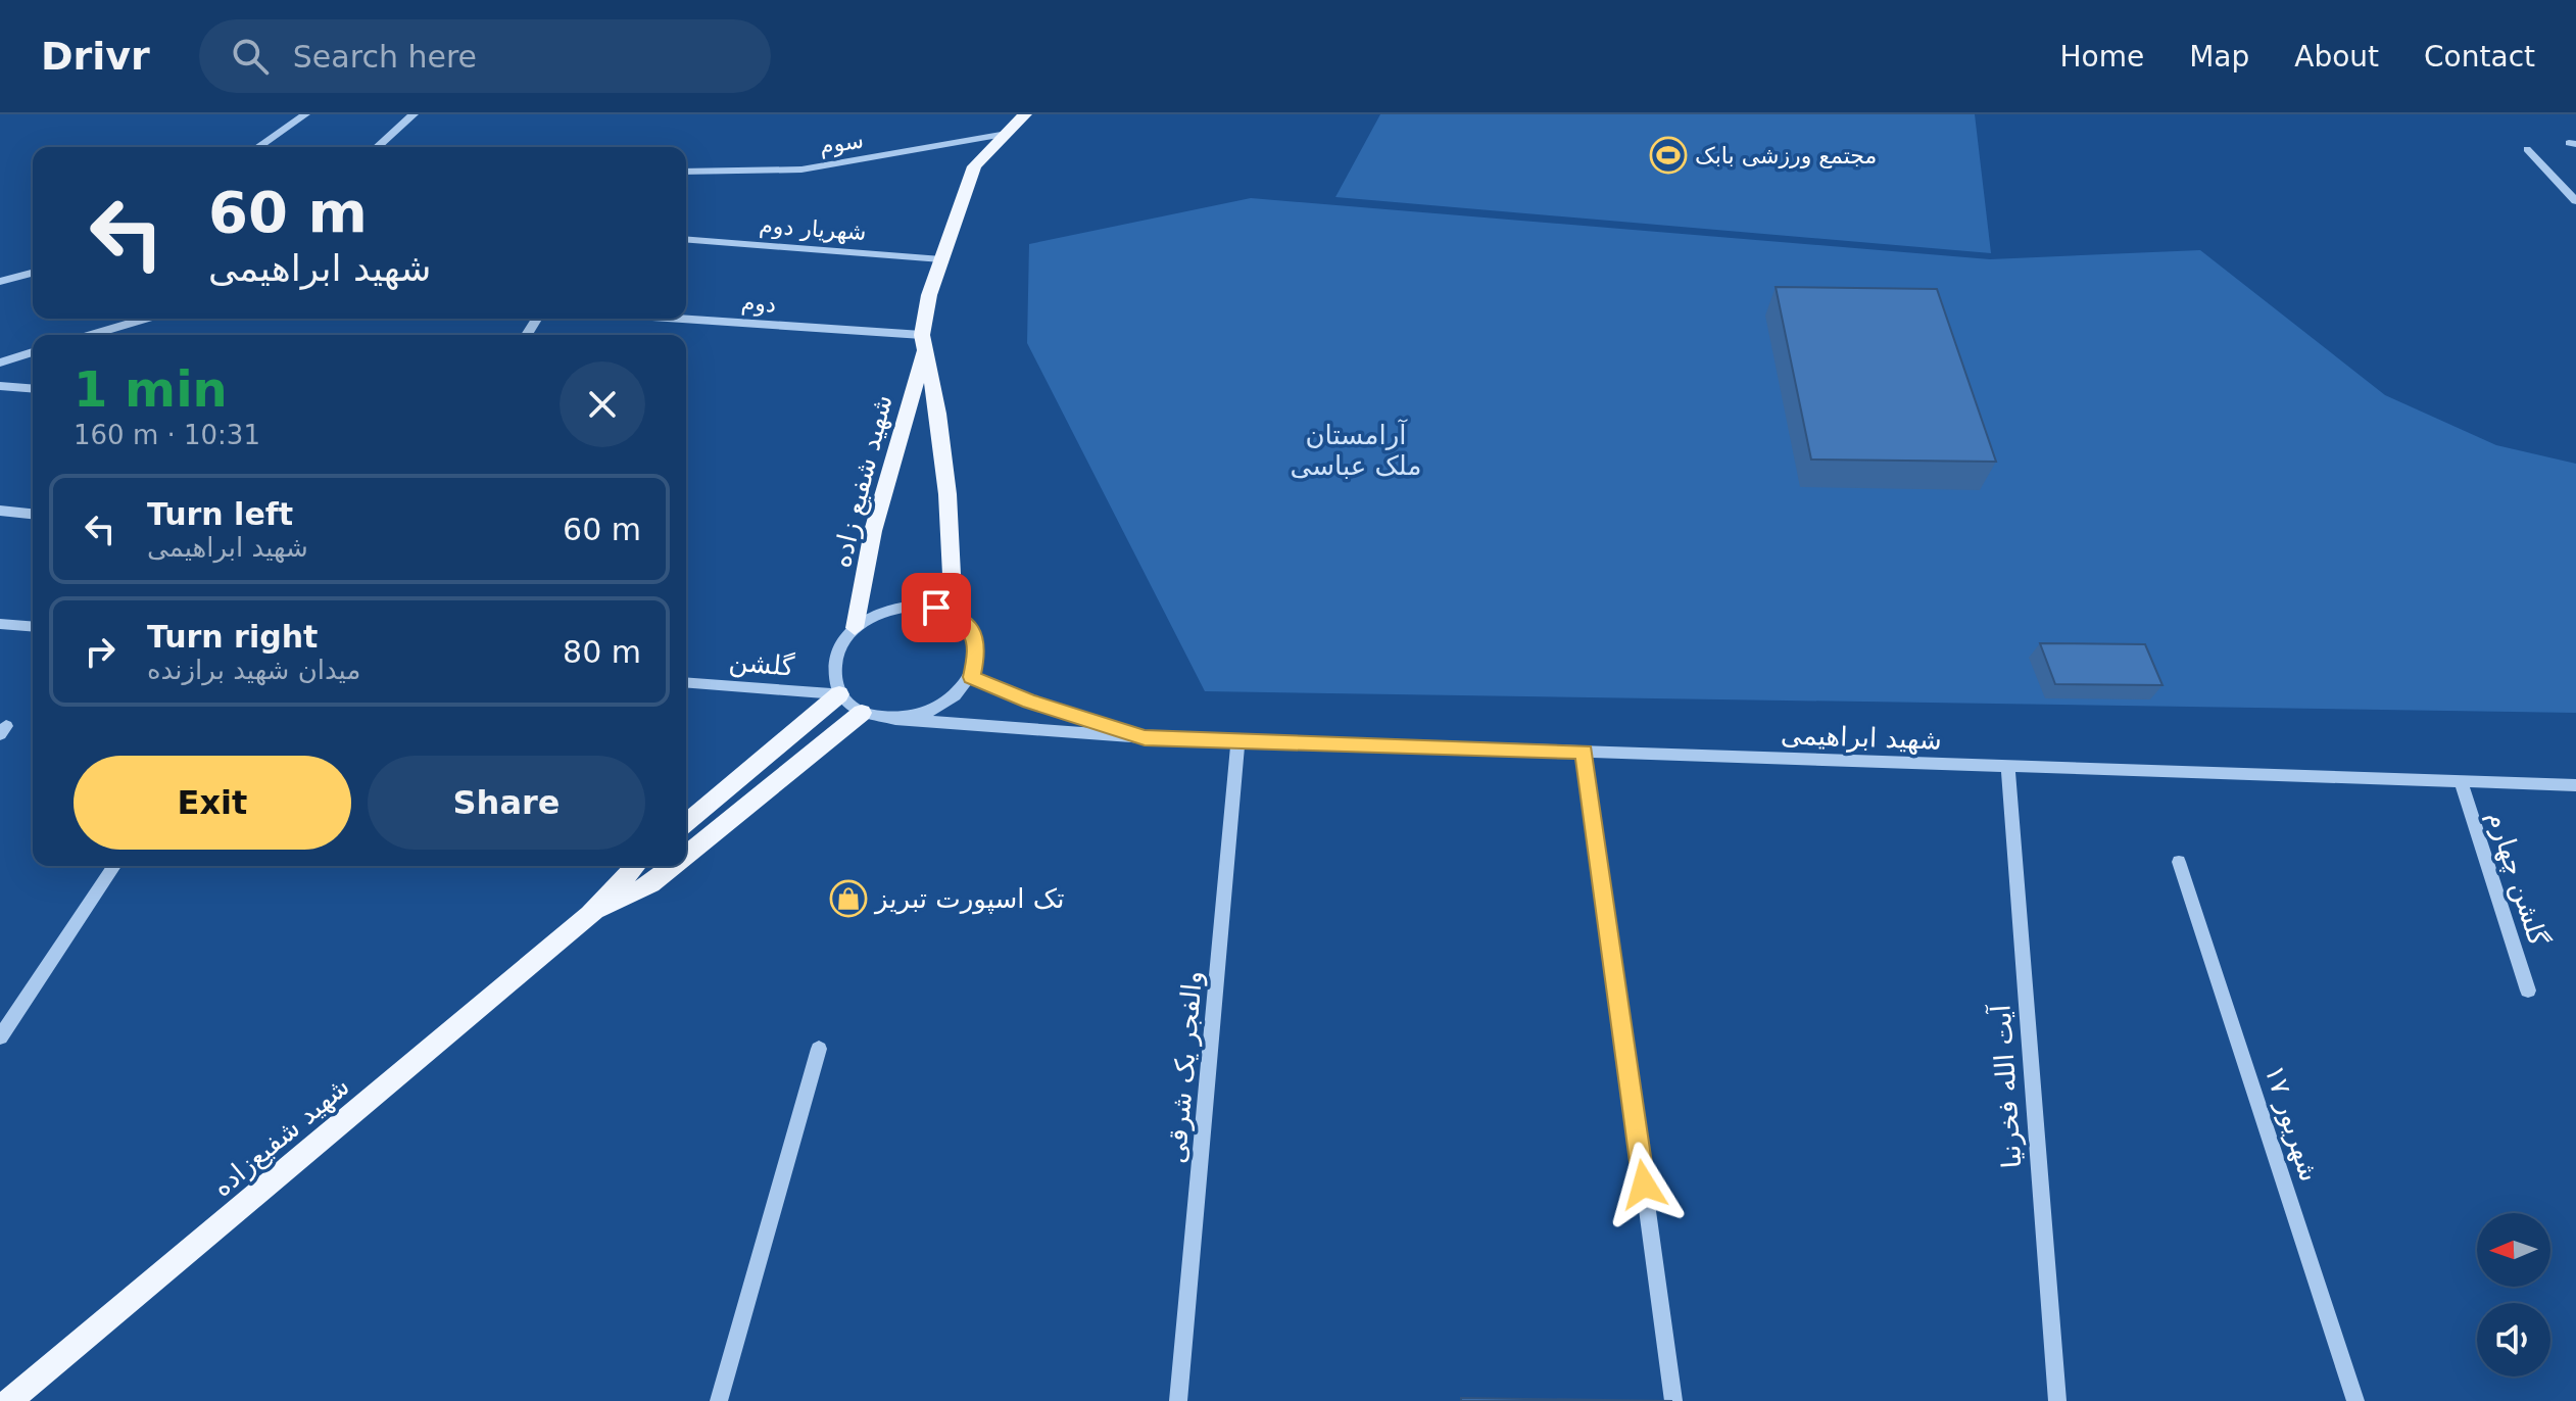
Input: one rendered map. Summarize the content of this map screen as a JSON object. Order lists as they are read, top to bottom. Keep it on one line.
{"streets":{"main road":["شهید شفیع زاده","شهید شفیع‌زاده"],"street":["سوم","شهریار دوم","دوم","گلشن","شهید ابراهیمی","گلشن چهارم","والفجر یک شرقی","آیت الله فخرنیا","۱۷ شهریور"]},"crossings":[["سوم","شهید شفیع زاده"],["شهریار دوم","شهید شفیع زاده"],["دوم","شهید شفیع زاده"],["شهید شفیع زاده","گلشن"],["شهید شفیع زاده","شهید ابراهیمی"],["شهید شفیع زاده","شهید شفیع‌زاده"],["گلشن","شهید ابراهیمی"],["گلشن","شهید شفیع‌زاده"],["شهید ابراهیمی","گلشن چهارم"],["شهید ابراهیمی","والفجر یک شرقی"],["شهید ابراهیمی","آیت الله فخرنیا"],["شهید ابراهیمی","شهید شفیع‌زاده"]],"parks":["آرامستان ملک عباسی"],"places":{"sports":["مجتمع ورزشی بابک"],"shop":["تک اسپورت تبریز"]},"north":"left","page":{"header":"Drivr","search":"Search here","nav":["Home","Map","About","Contact"],"turn":["60 m","شهید ابراهیمی"],"heading":["1 min","160 m · 10:31"],"list":[{"name":"Turn left","note":"شهید ابراهیمی","value":"60 m"},{"name":"Turn right","note":"میدان شهید برازنده","value":"80 m"}],"buttons":["Exit","Share"]}}
